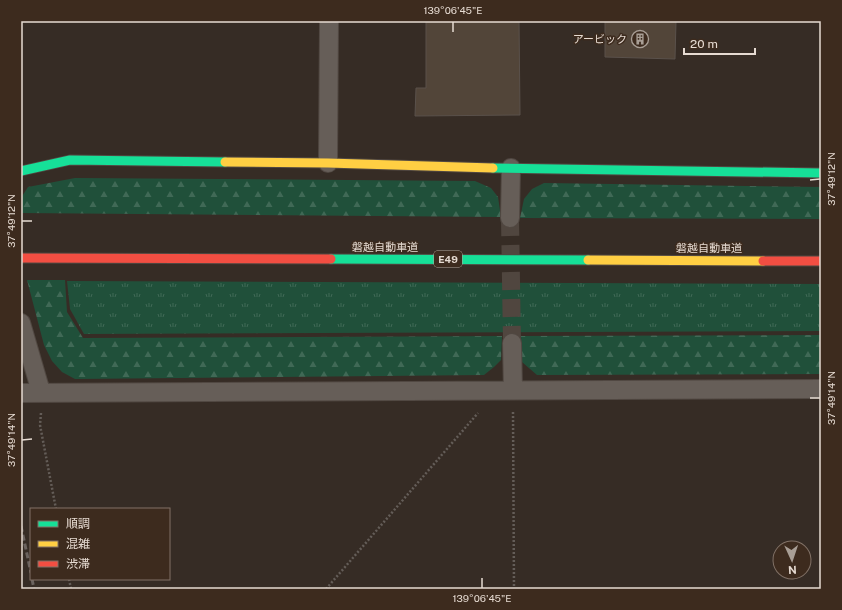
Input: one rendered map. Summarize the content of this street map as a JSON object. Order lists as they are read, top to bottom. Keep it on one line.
{"streets":{"main road":["磐越自動車道","E49"]},"places":{"building":["アービック"]},"legend":["順調","混雑","渋滞"],"scale_bar":"20 m","north":"bottom","coordinates":["139°06'45\"E","37°49'12\"N","37°49'14\"N"]}
